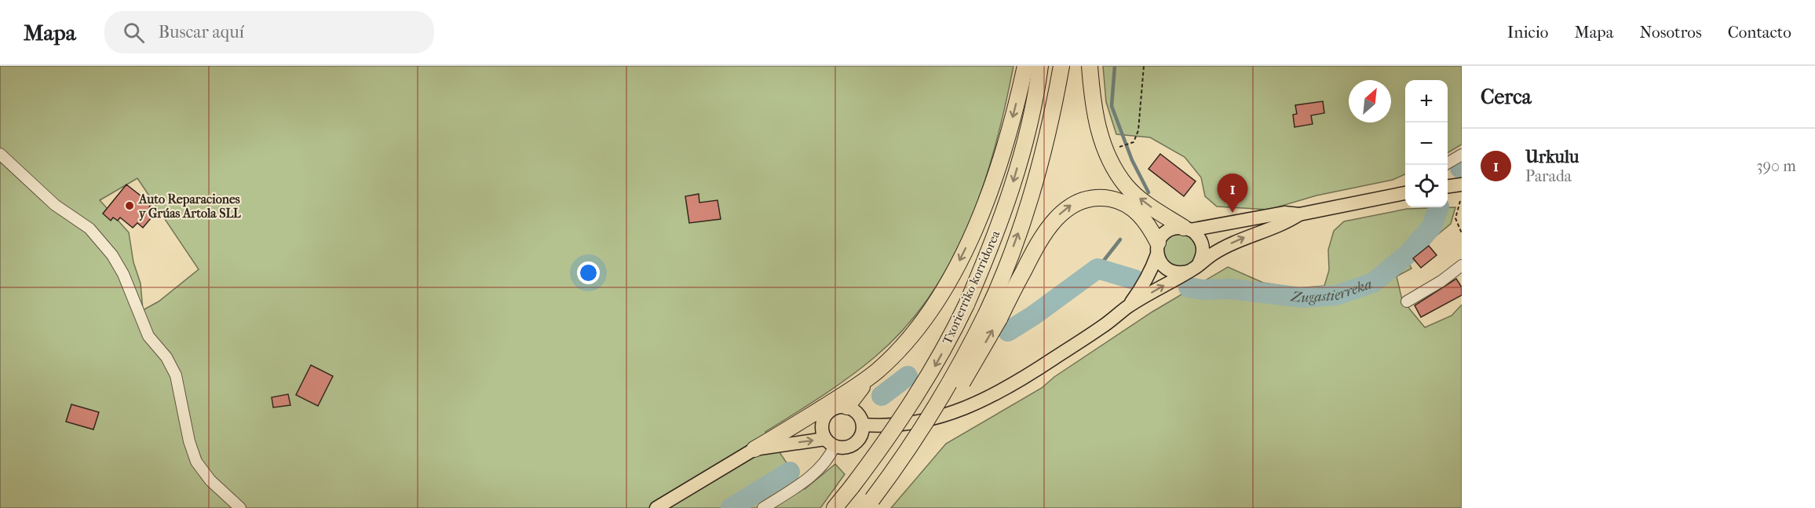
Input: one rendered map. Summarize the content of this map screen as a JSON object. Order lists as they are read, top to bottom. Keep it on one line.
{"streets":{"highway":["Txorierriko korridorea"]},"water":["Zugastierreka"],"places":["Auto Reparaciones y Grúas Artola SLL"],"north":"top right","page":{"header":"Mapa","search":"Buscar aquí","nav":["Inicio","Mapa","Nosotros","Contacto"],"heading":"Cerca","map_buttons":["+","−"],"list":[{"mark":"1","name":"Urkulu","note":"Parada","value":"390 m"}],"pins":"1"}}
